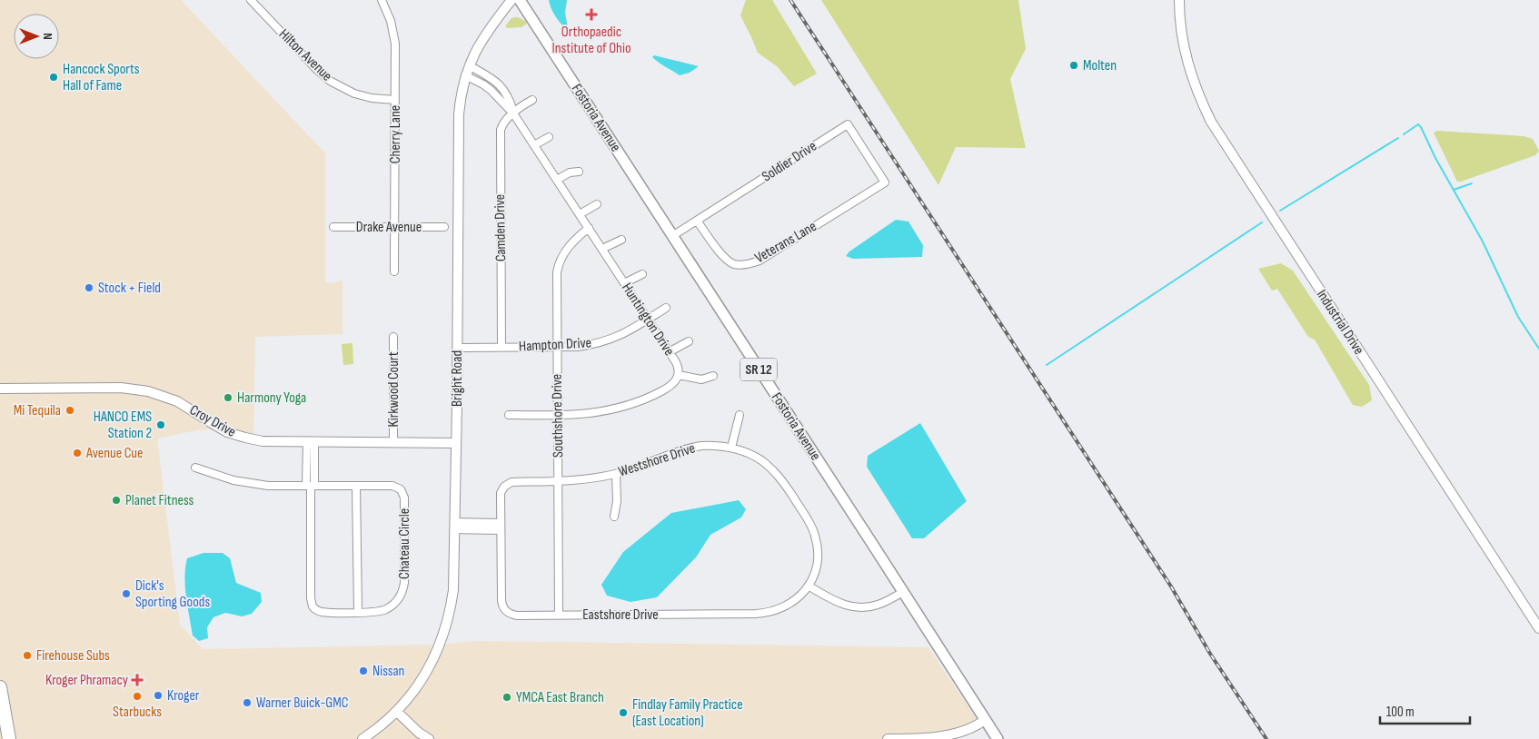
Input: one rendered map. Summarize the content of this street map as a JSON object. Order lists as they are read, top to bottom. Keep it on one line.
{"streets":{"main road":["Fostoria Avenue","SR 12"],"street":["Hilton Avenue","Cherry Lane","Soldier Drive","Drake Avenue","Camden Drive","Veterans Lane","Huntington Drive","Industrial Drive","Hampton Drive","Bright Road","Kirkwood Court","Southshore Drive","Croy Drive","Westshore Drive","Chateau Circle","Eastshore Drive"]},"crossings":[["Hilton Avenue","Cherry Lane"],["Fostoria Avenue","Soldier Drive"],["Cherry Lane","Drake Avenue"],["Soldier Drive","Veterans Lane"],["Camden Drive","Huntington Drive"],["Camden Drive","Hampton Drive"],["Huntington Drive","Hampton Drive"],["Huntington Drive","Bright Road"],["Huntington Drive","Southshore Drive"],["Hampton Drive","Bright Road"],["Hampton Drive","Southshore Drive"],["Bright Road","Croy Drive"],["Kirkwood Court","Croy Drive"],["Southshore Drive","Westshore Drive"],["Southshore Drive","Eastshore Drive"],["Westshore Drive","Eastshore Drive"]],"places":{"health":["Orthopaedic Institute of Ohio","Kroger Phramacy"],"other":["Molten","Hancock Sports Hall of Fame","Stock + Field","Harmony Yoga","Mi Tequila","HANCO EMS Station 2","Avenue Cue","Planet Fitness","Dick's Sporting Goods","Firehouse Subs","Nissan","Kroger","Starbucks","YMCA East Branch","Warner Buick-GMC","Findlay Family Practice (East Location)"]},"scale_bar":"100 m","north":"right"}
